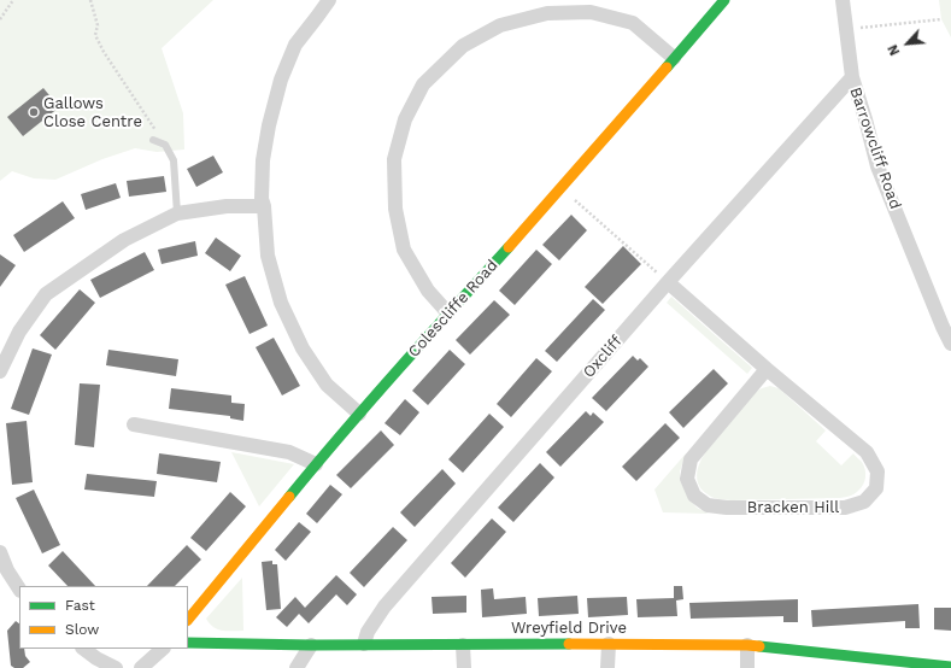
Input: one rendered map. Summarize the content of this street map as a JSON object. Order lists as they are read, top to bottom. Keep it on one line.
{"streets":{"street":["Barrowcliff Road","Colescliffe Road","Oxcliff","Bracken Hill","Wreyfield Drive"]},"crossings":[["Barrowcliff Road","Oxcliff"],["Oxcliff","Bracken Hill"],["Oxcliff","Wreyfield Drive"]],"places":["Gallows Close Centre"],"legend":["Fast","Slow"],"north":"bottom left"}
